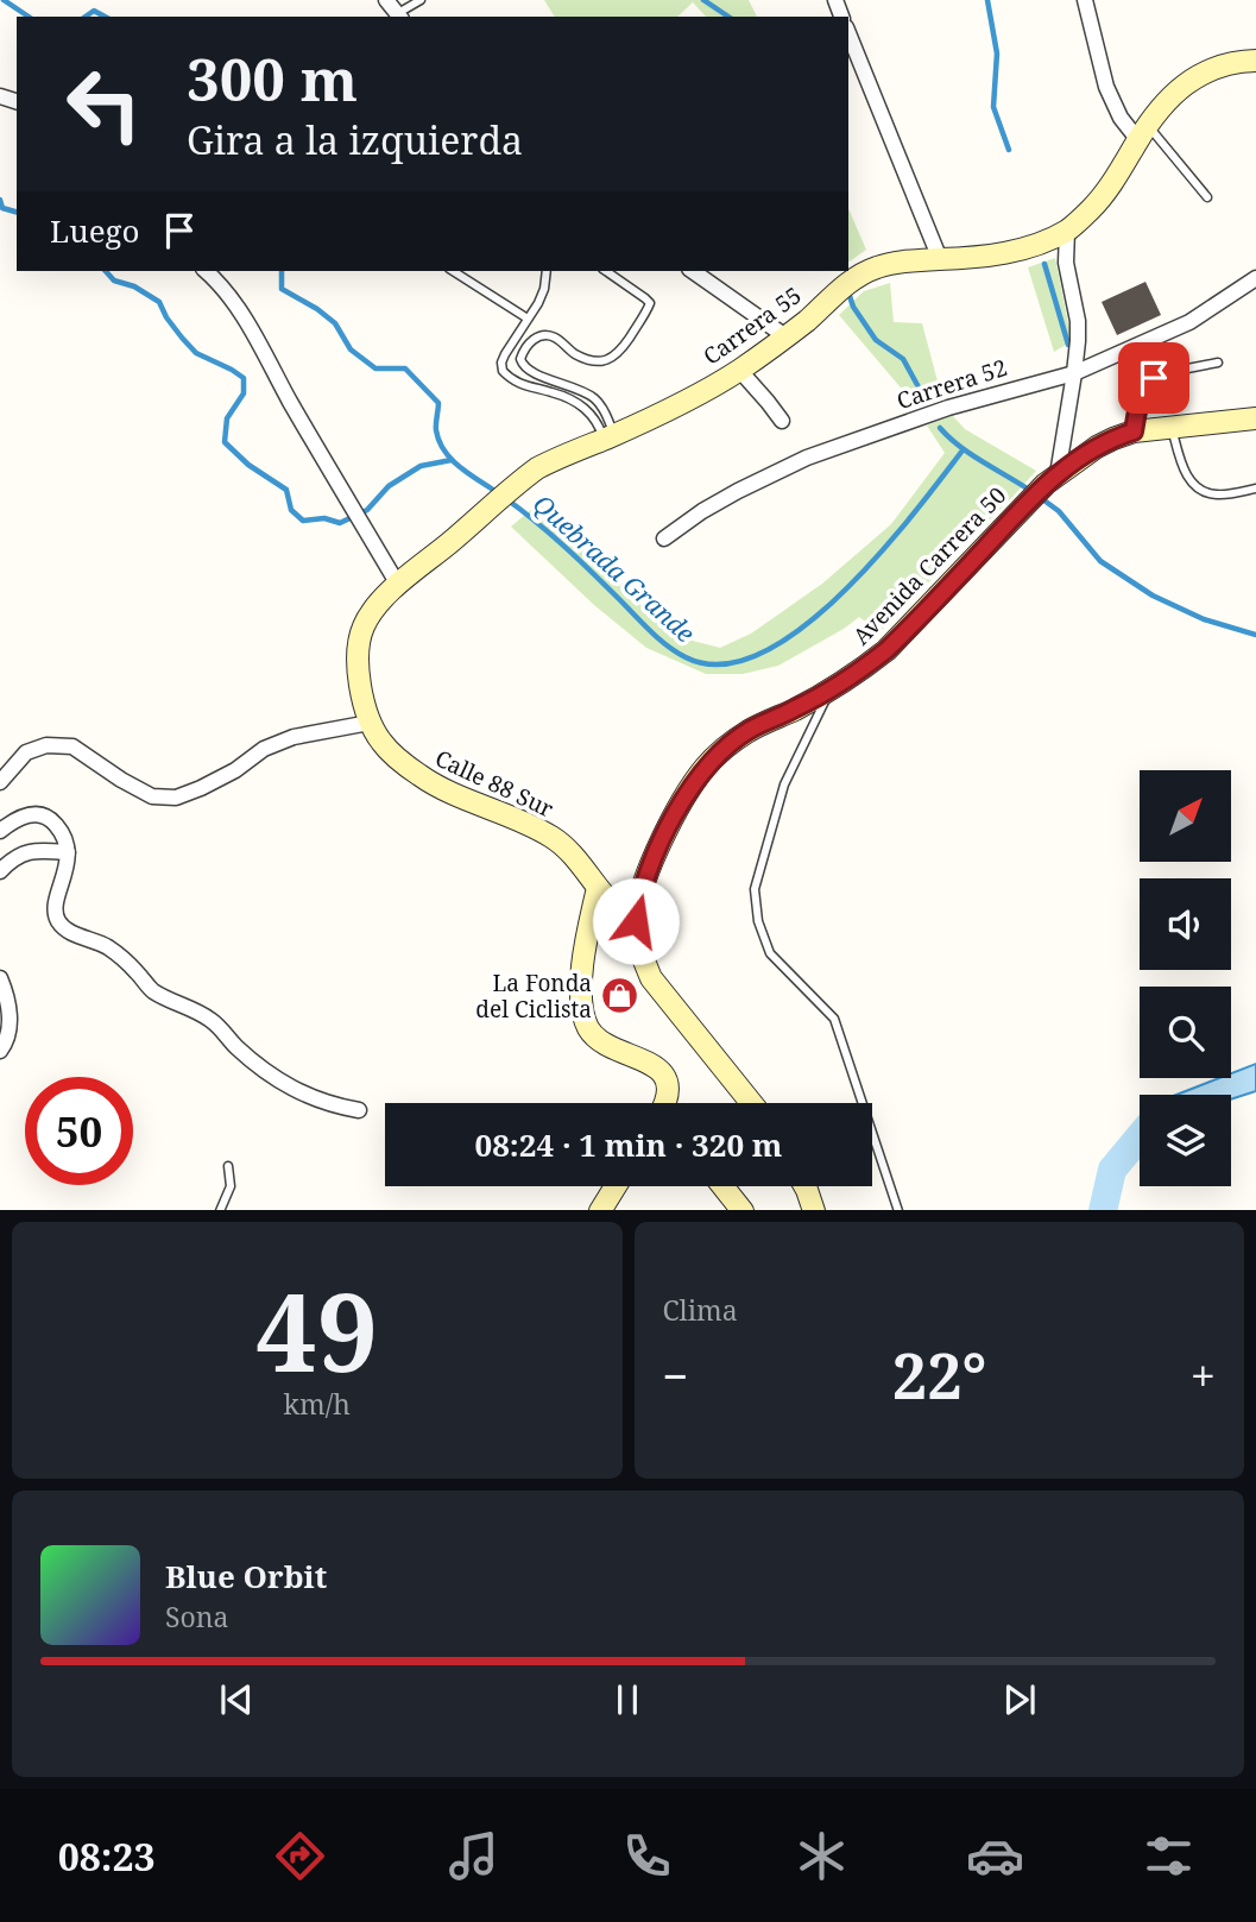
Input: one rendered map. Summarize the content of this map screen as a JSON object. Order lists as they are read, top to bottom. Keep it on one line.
{"streets":{"street":["Carrera 55","Carrera 52","Avenida Carrera 50","Calle 88 Sur"]},"crossings":[["Carrera 55","Calle 88 Sur"],["Avenida Carrera 50","Calle 88 Sur"]],"water":["Quebrada Grande"],"places":{"shop":["La Fonda del Ciclista"]},"north":"top right","page":{"turn":["300 m","Gira a la izquierda"],"then":"Luego","limit":"50","trip":"08:24 · 1 min · 320 m","tile":[["49","km/h"],"Clima"],"heat":["−","22°","+"],"song":["Blue Orbit","Sona"],"tabs":"08:23"}}
